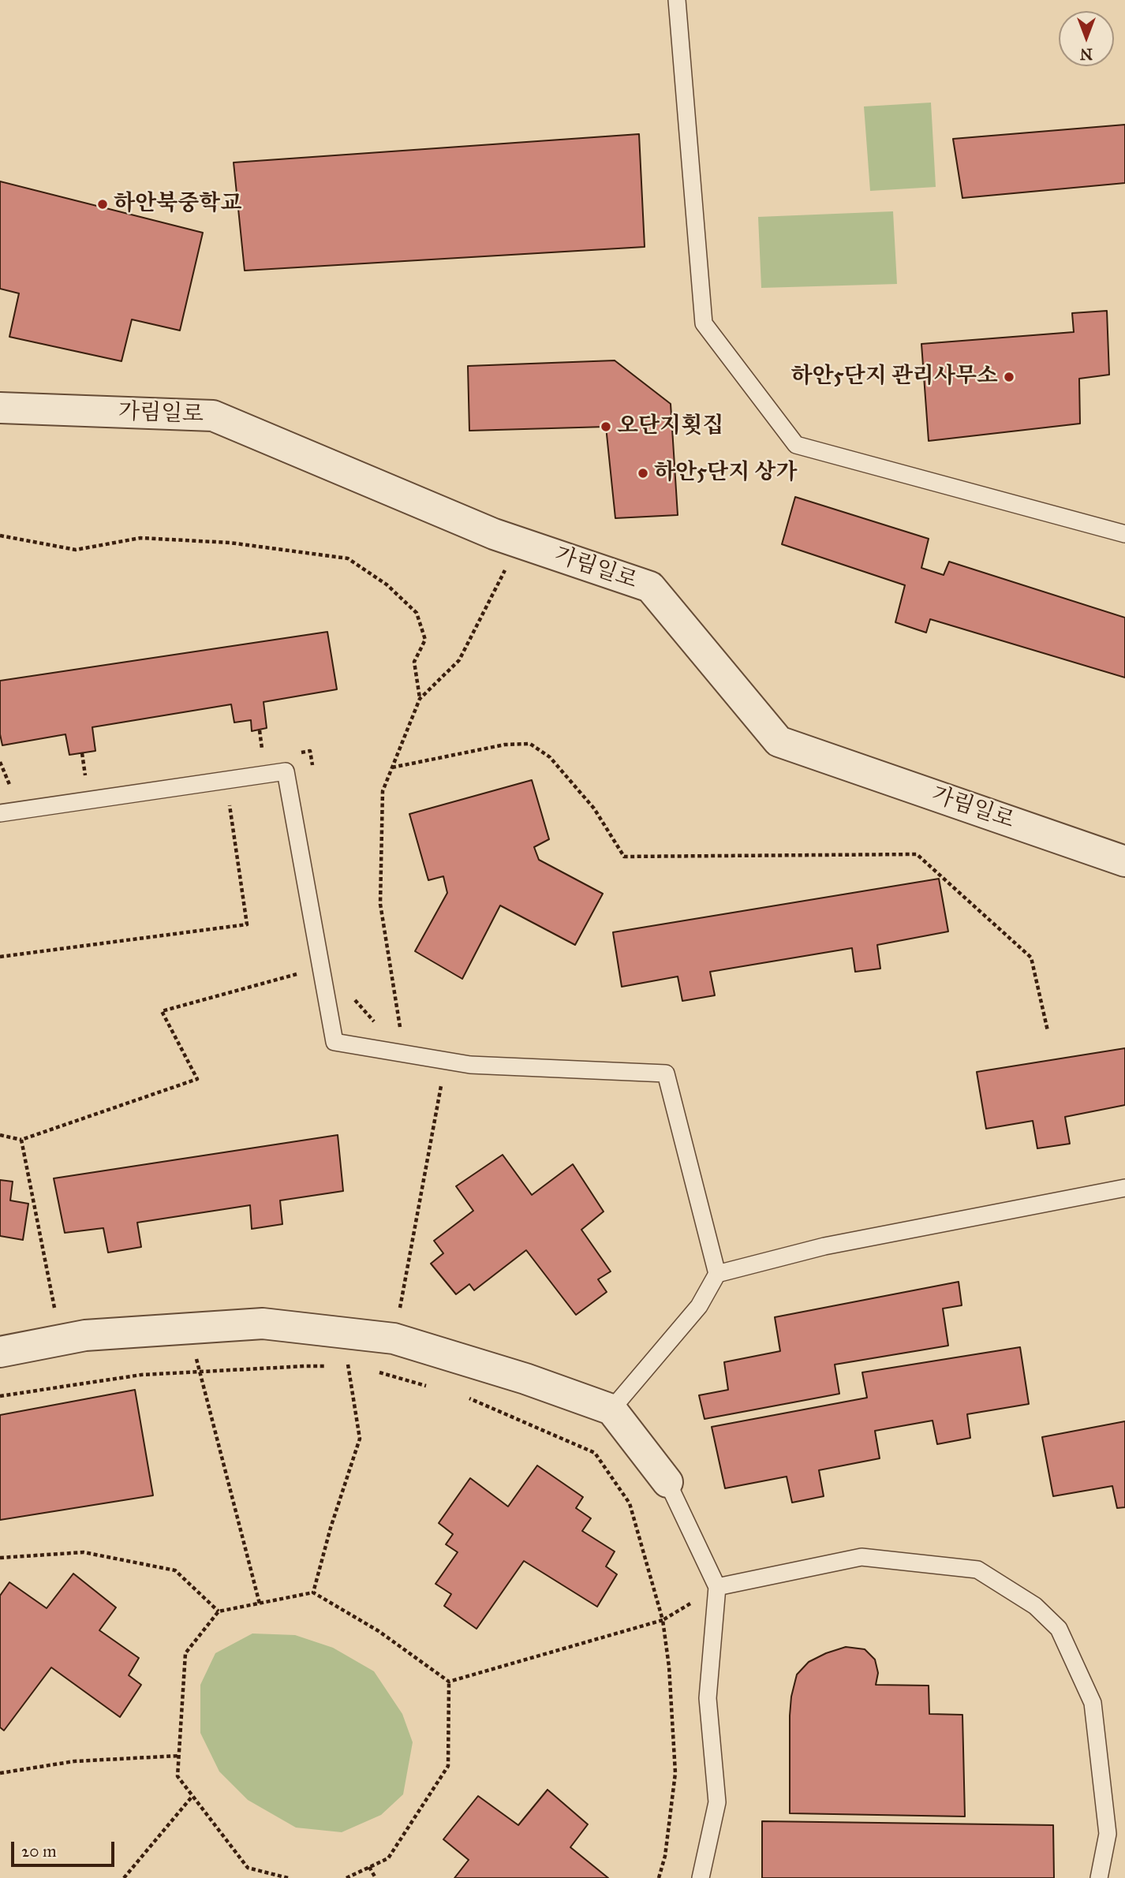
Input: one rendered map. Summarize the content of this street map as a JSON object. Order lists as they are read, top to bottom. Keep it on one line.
{"streets":{"street":["가림일로"]},"places":["하안북중학교","하안5단지 관리사무소","오단지횟집","하안5단지 상가"],"scale_bar":"20 m","north":"bottom"}
